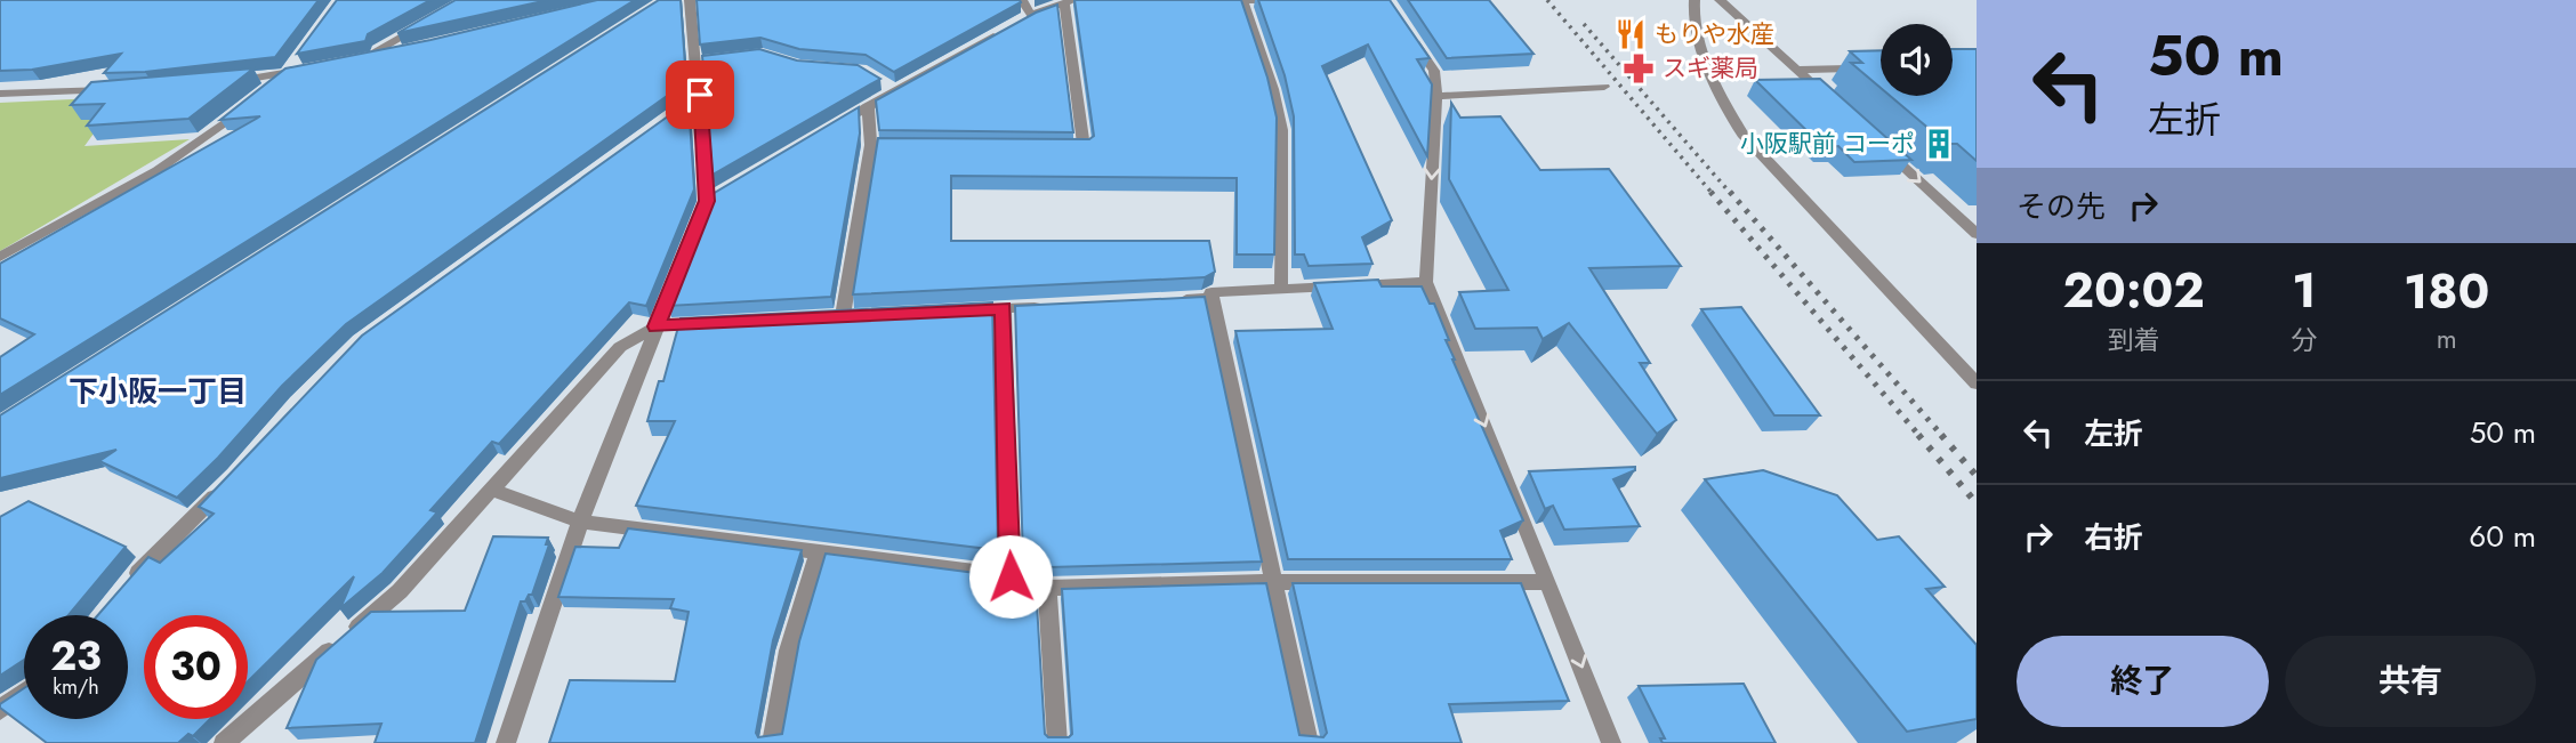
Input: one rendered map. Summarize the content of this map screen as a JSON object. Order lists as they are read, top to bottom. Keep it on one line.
{"districts":["下小阪一丁目"],"places":{"restaurant":["もりや水産"],"pharmacy":["スギ薬局"],"building":["小阪駅前 コーポ"]},"page":{"turn":["50 m","左折"],"then":"その先","eta":["20:02","到着","1","分","180","m"],"list":[{"name":"左折","value":"50 m"},{"name":"右折","value":"60 m"}],"speed":"23 km/h","limit":"30","buttons":["終了","共有"]}}
